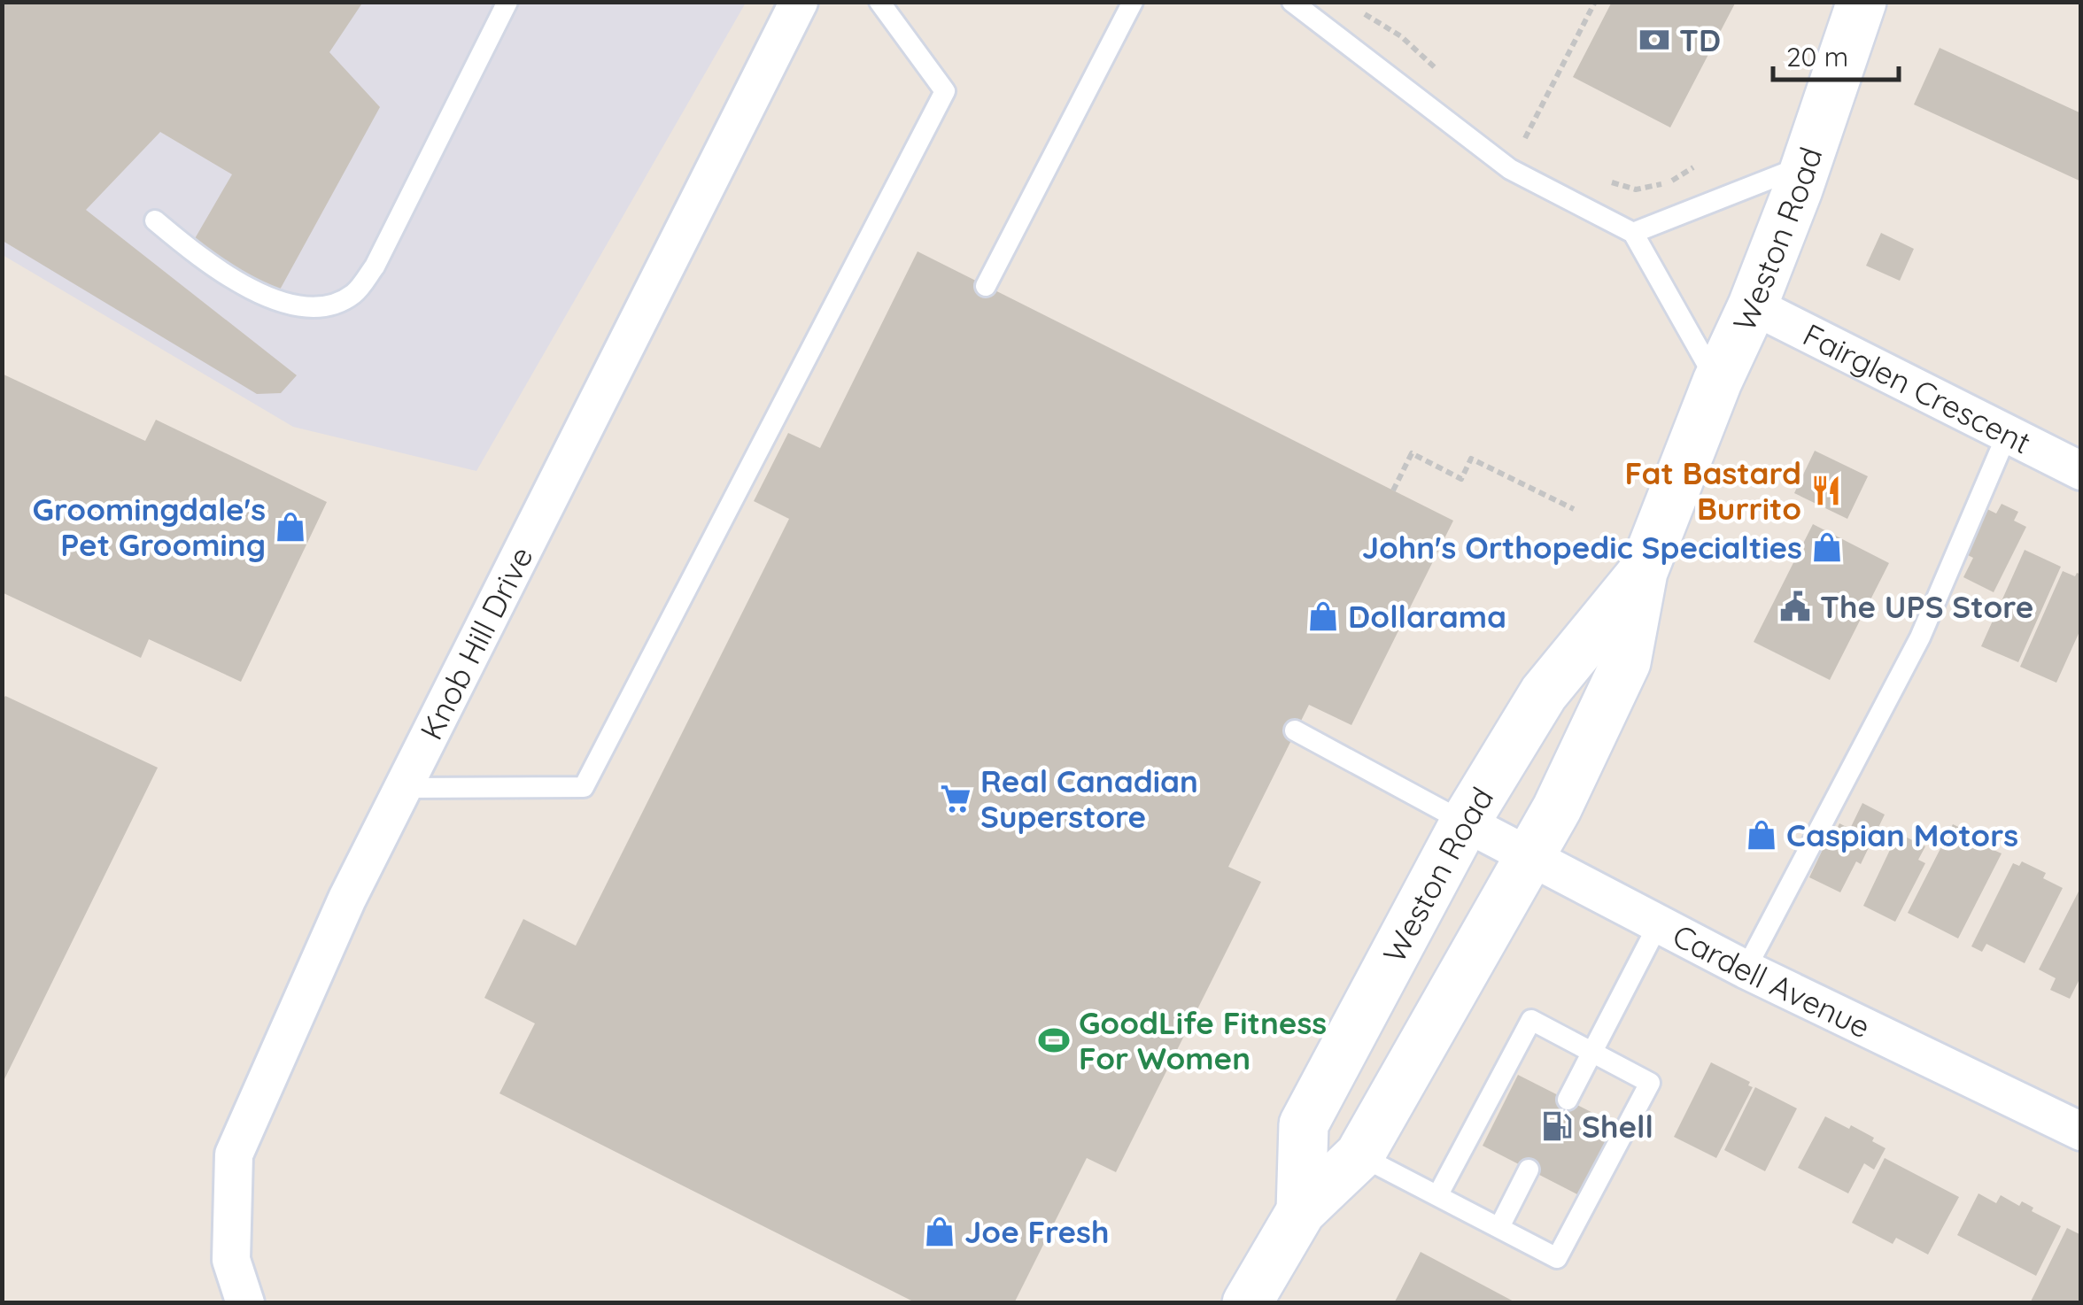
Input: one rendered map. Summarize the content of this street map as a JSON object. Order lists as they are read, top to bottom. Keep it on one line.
{"streets":{"main road":["Weston Road"],"street":["Fairglen Crescent","Knob Hill Drive","Cardell Avenue"]},"crossings":[["Weston Road","Fairglen Crescent"],["Weston Road","Cardell Avenue"]],"places":{"bank":["TD"],"restaurant":["Fat Bastard Burrito"],"shop":["Groomingdale's Pet Grooming","John's Orthopedic Specialties","Dollarama","Caspian Motors","Joe Fresh"],"public building":["The UPS Store"],"supermarket":["Real Canadian Superstore"],"sports":["GoodLife Fitness For Women"],"fuel station":["Shell"]},"scale_bar":"20 m"}
